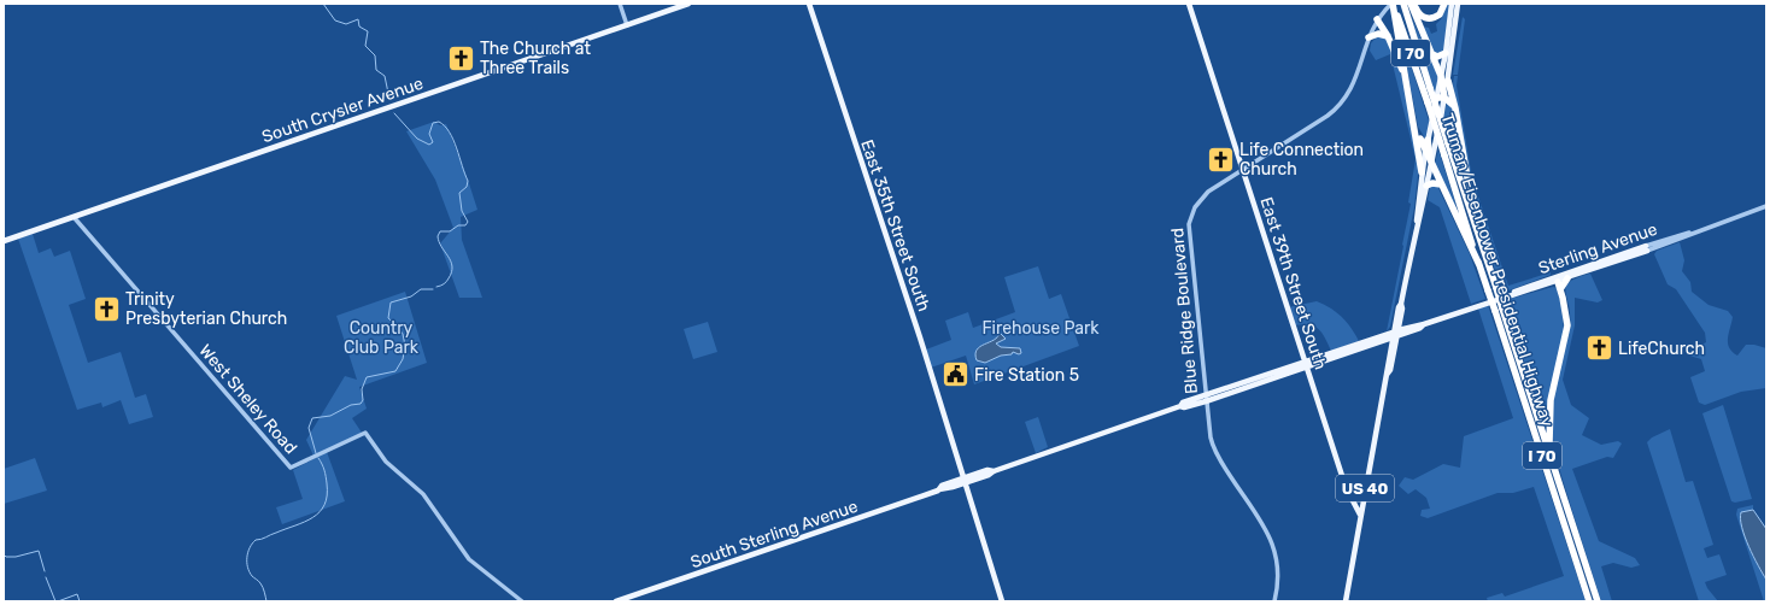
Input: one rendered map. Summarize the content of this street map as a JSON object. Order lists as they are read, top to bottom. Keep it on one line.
{"streets":{"highway":["I 70","Truman/Eisenhower Presidential Highway"],"main road":["South Crysler Avenue","East 35th Street South","Sterling Avenue","East 39th Street South","US 40","South Sterling Avenue"],"street":["Blue Ridge Boulevard","West Sheley Road"]},"crossings":[["South Crysler Avenue","West Sheley Road"],["East 35th Street South","South Sterling Avenue"],["Sterling Avenue","South Sterling Avenue"],["Truman/Eisenhower Presidential Highway","Blue Ridge Boulevard"],["East 39th Street South","Blue Ridge Boulevard"],["East 39th Street South","US 40"],["East 39th Street South","South Sterling Avenue"],["Blue Ridge Boulevard","South Sterling Avenue"],["US 40","South Sterling Avenue"]],"parks":["Country Club Park","Firehouse Park"],"places":{"church":["The Church at Three Trails","Life Connection Church","Trinity Presbyterian Church","LifeChurch"],"public building":["Fire Station 5"]}}
